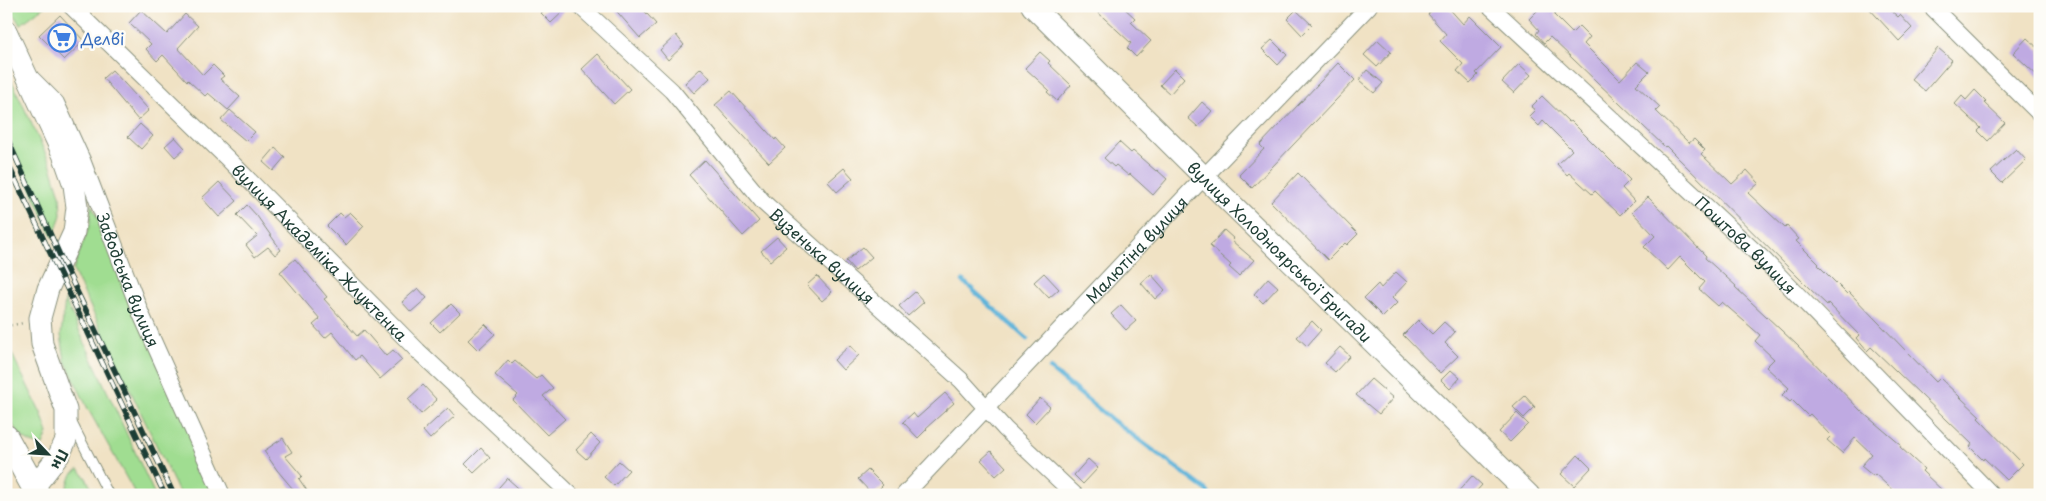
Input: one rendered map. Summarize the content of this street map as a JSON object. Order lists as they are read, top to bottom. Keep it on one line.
{"streets":{"street":["Поштова вулиця","Малютіна вулиця","вулиця Холодноярської Бригади","вулиця Академіка Жлуктенка","Вузенька вулиця","Заводська вулиця"]},"crossings":[["Малютіна вулиця","вулиця Холодноярської Бригади"],["Малютіна вулиця","Вузенька вулиця"]],"places":{"supermarket":["Делві"]},"north":"bottom right"}
